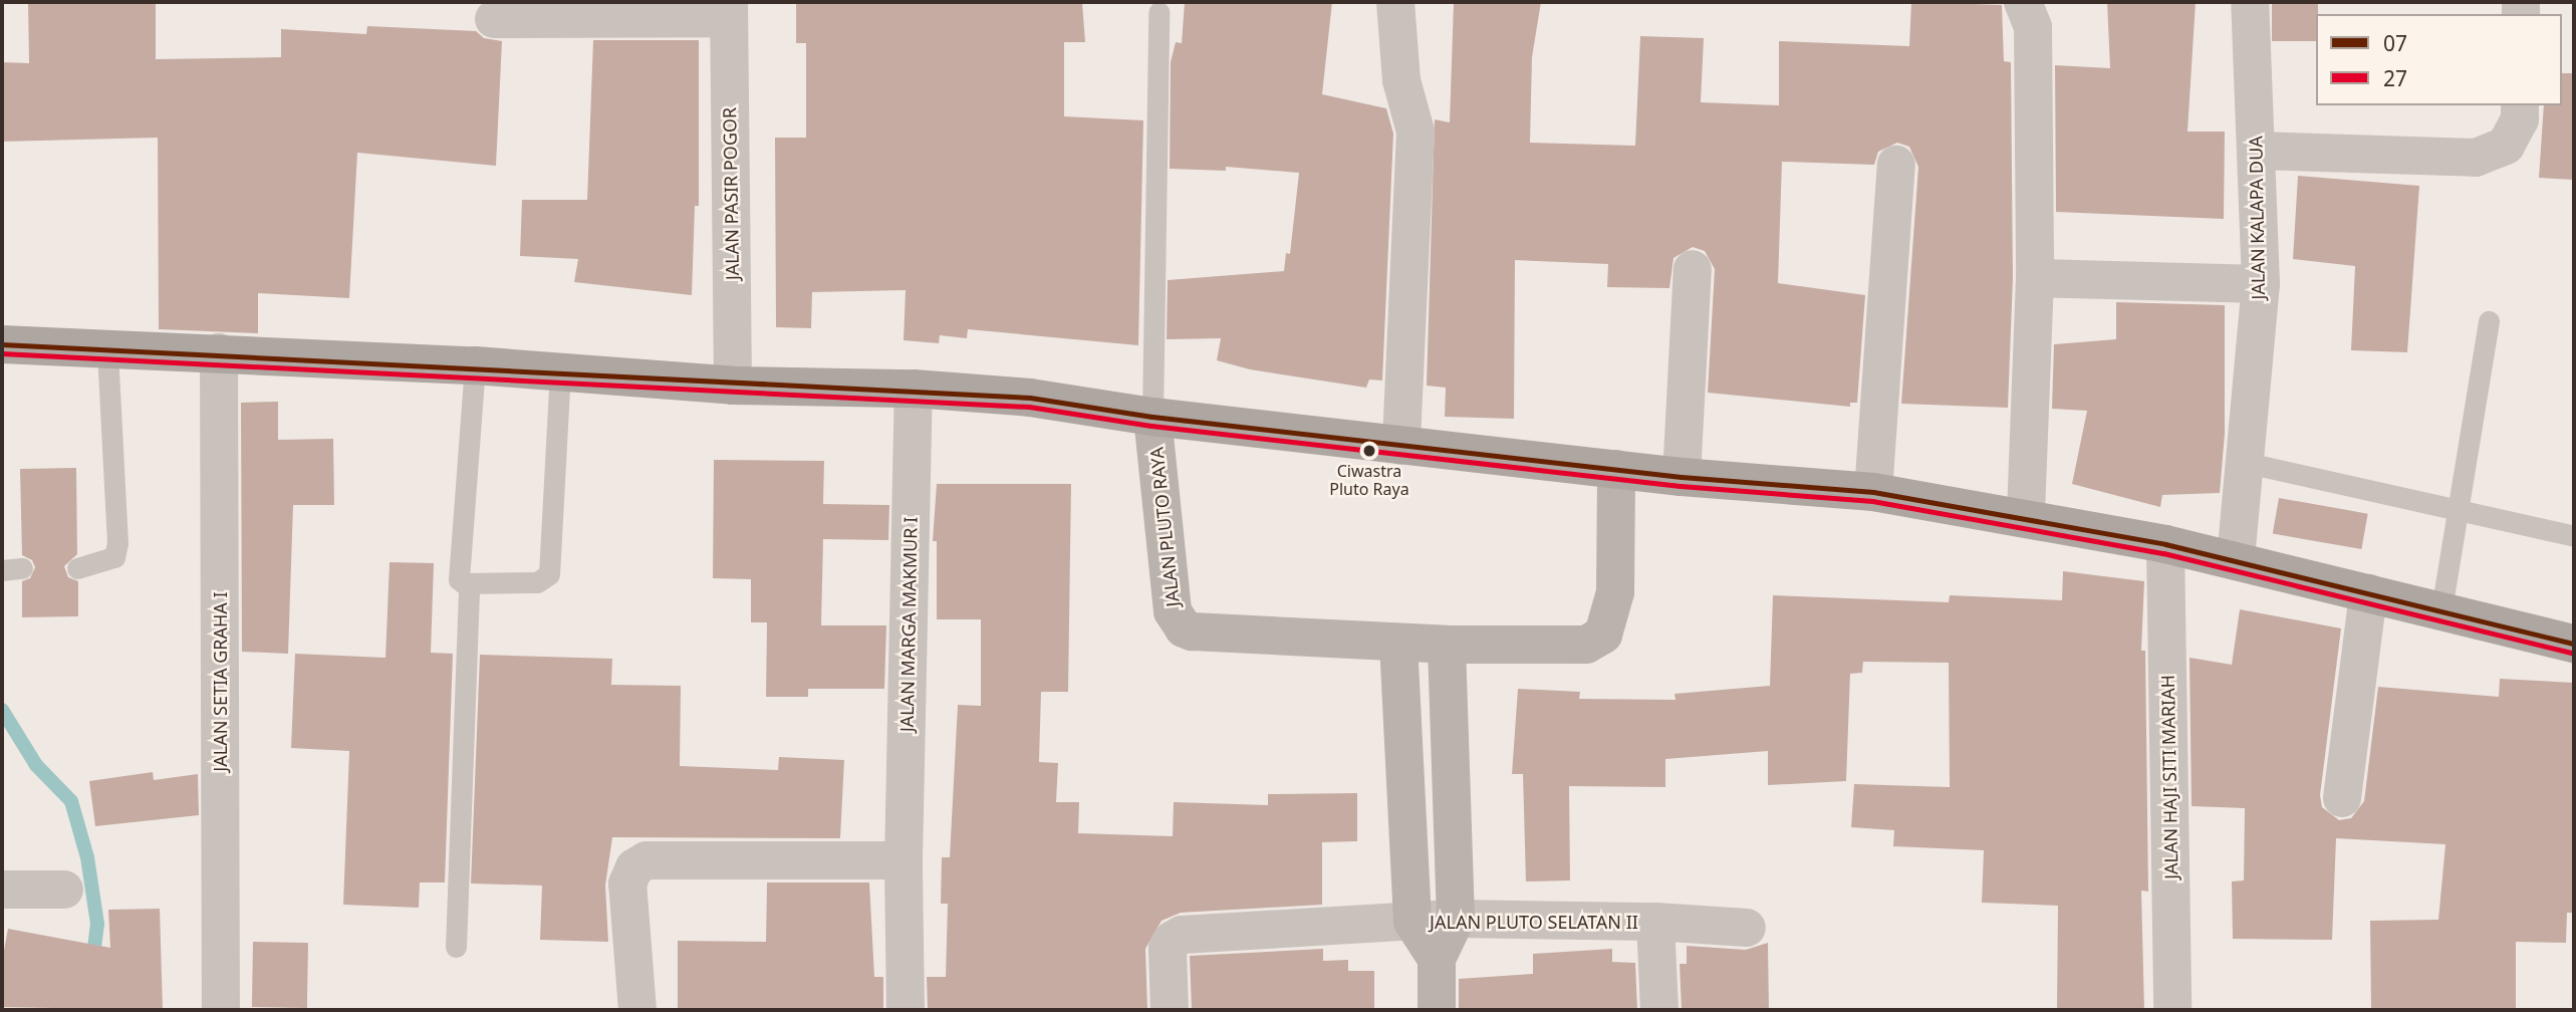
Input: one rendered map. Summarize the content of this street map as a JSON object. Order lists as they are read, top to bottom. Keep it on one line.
{"streets":{"street":["JALAN PASIR POGOR","JALAN KALAPA DUA","JALAN PLUTO RAYA","JALAN MARGA MAKMUR I","JALAN SETIA GRAHA I","JALAN HAJI SITI MARIAH","JALAN PLUTO SELATAN II"]},"places":["Ciwastra Pluto Raya"],"lines":["transit line 07","transit line 27"],"legend":["07","27"]}
